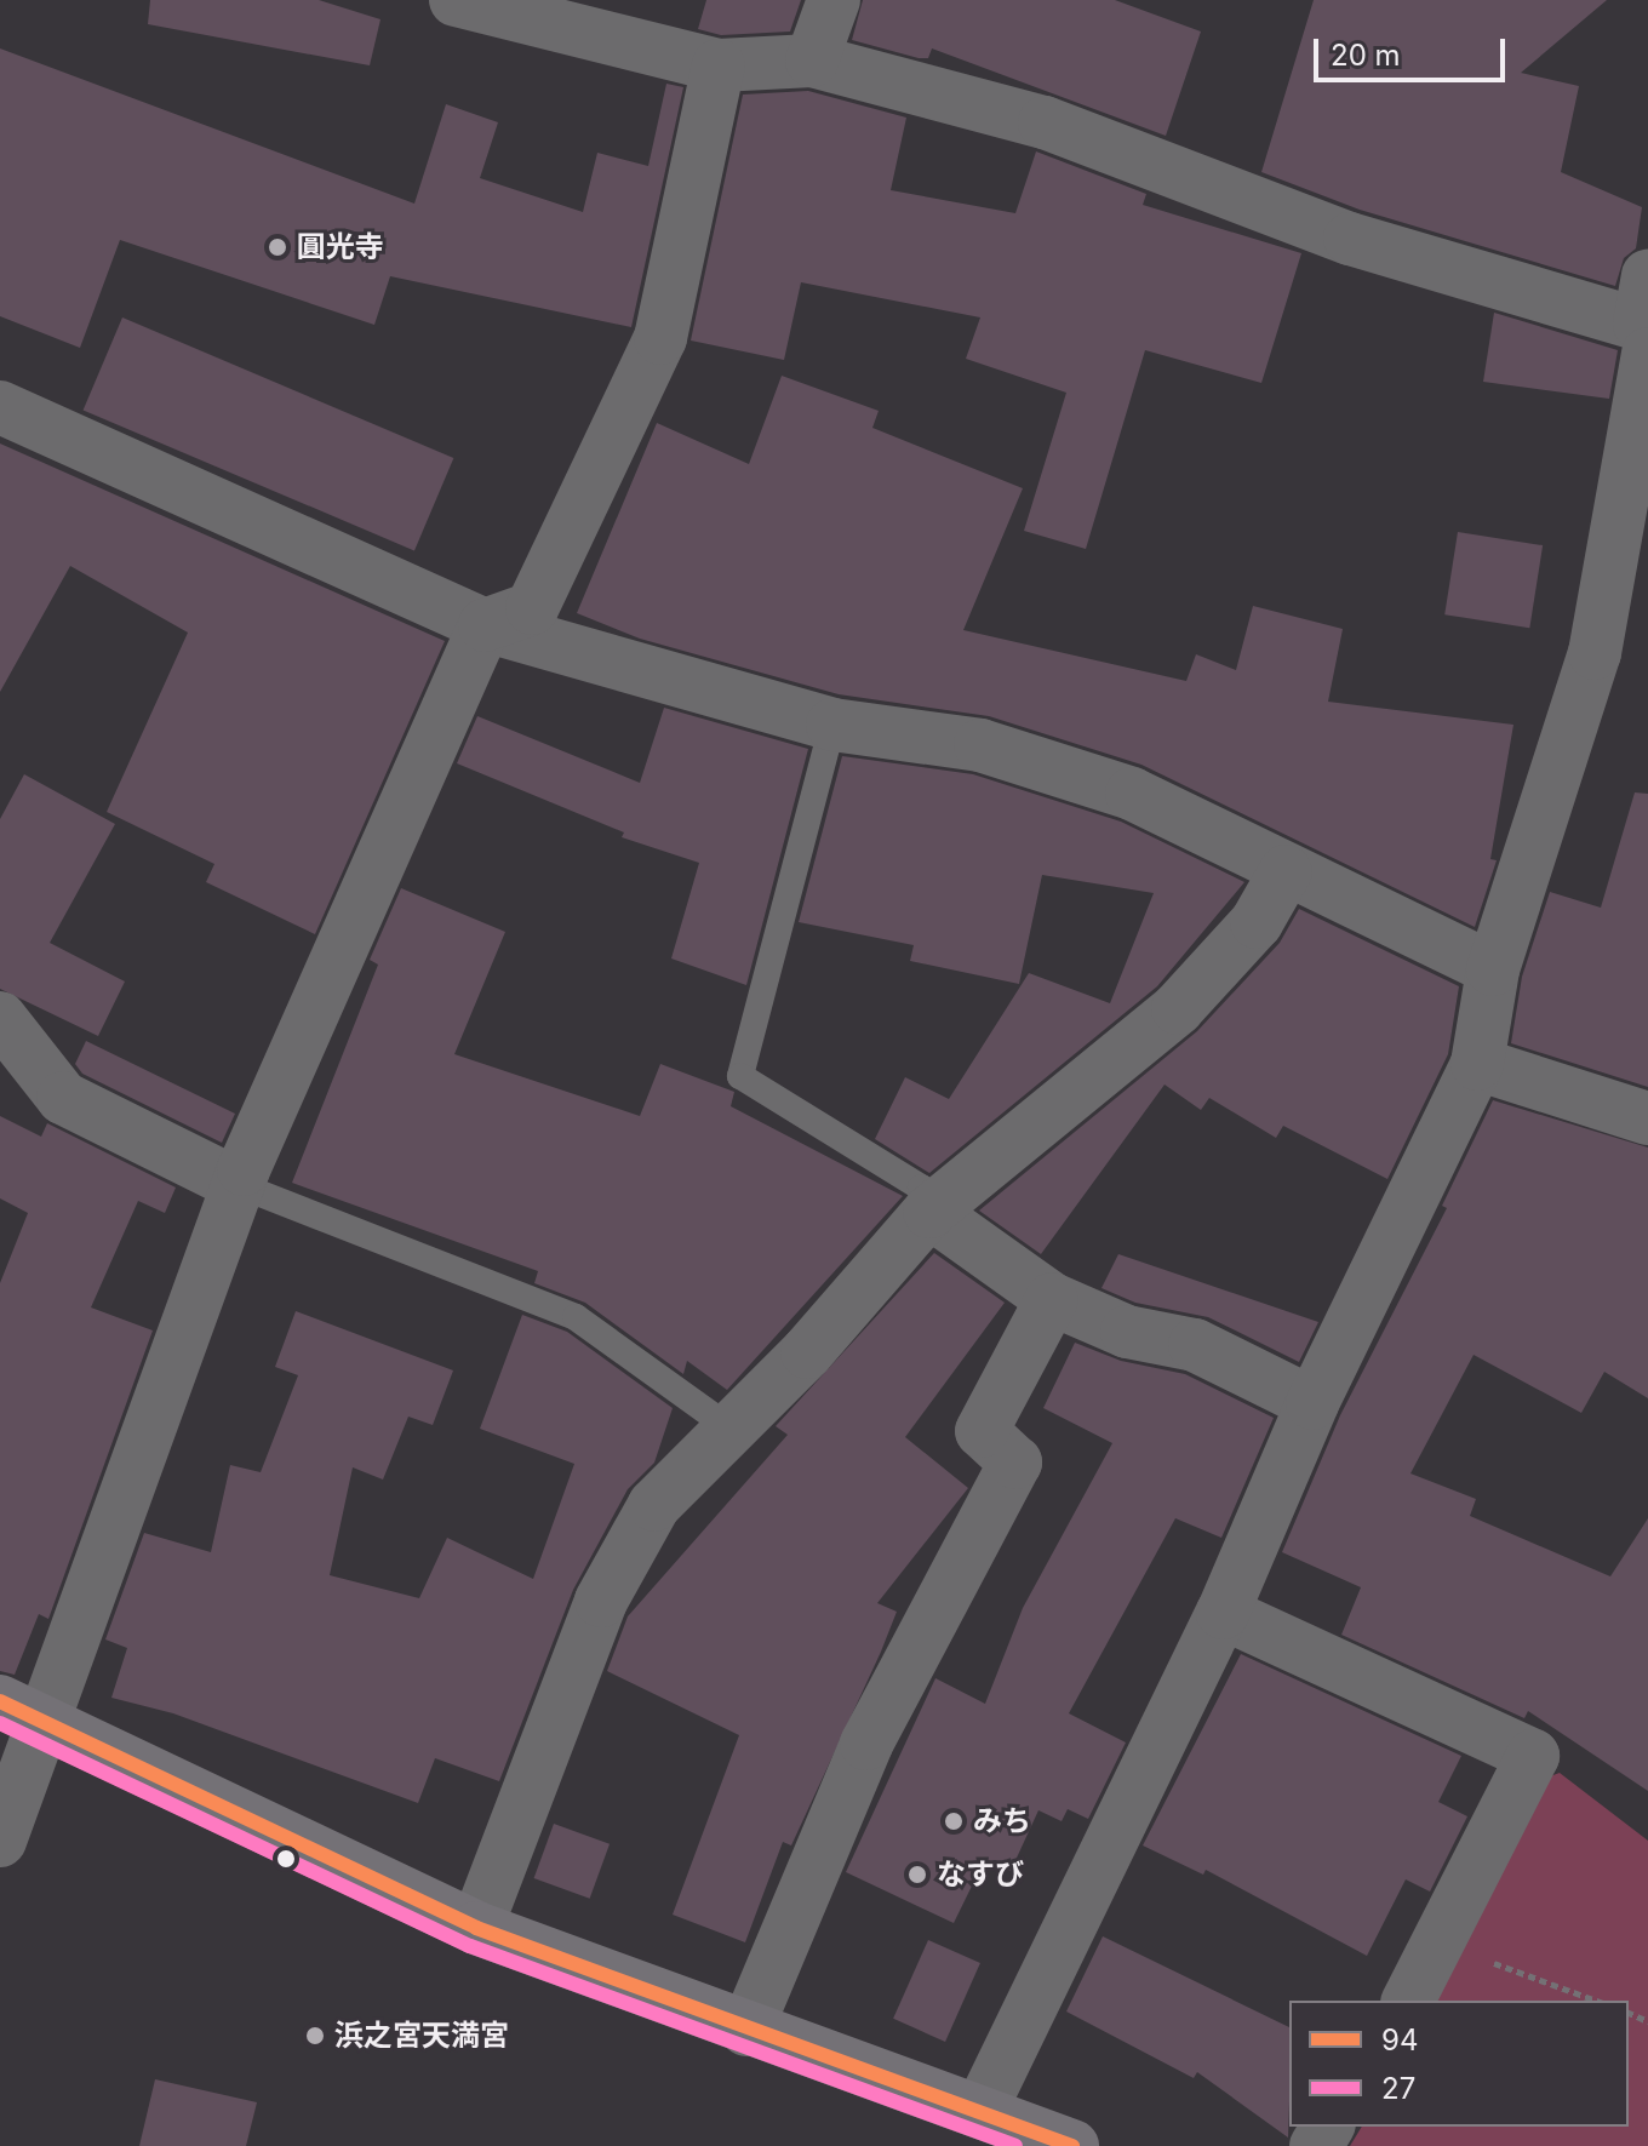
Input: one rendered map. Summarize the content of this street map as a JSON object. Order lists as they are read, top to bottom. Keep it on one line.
{"places":["圓光寺","みち","なすび","浜之宮天満宮"],"lines":["transit line 94","transit line 27"],"legend":["94","27"],"scale_bar":"20 m"}
